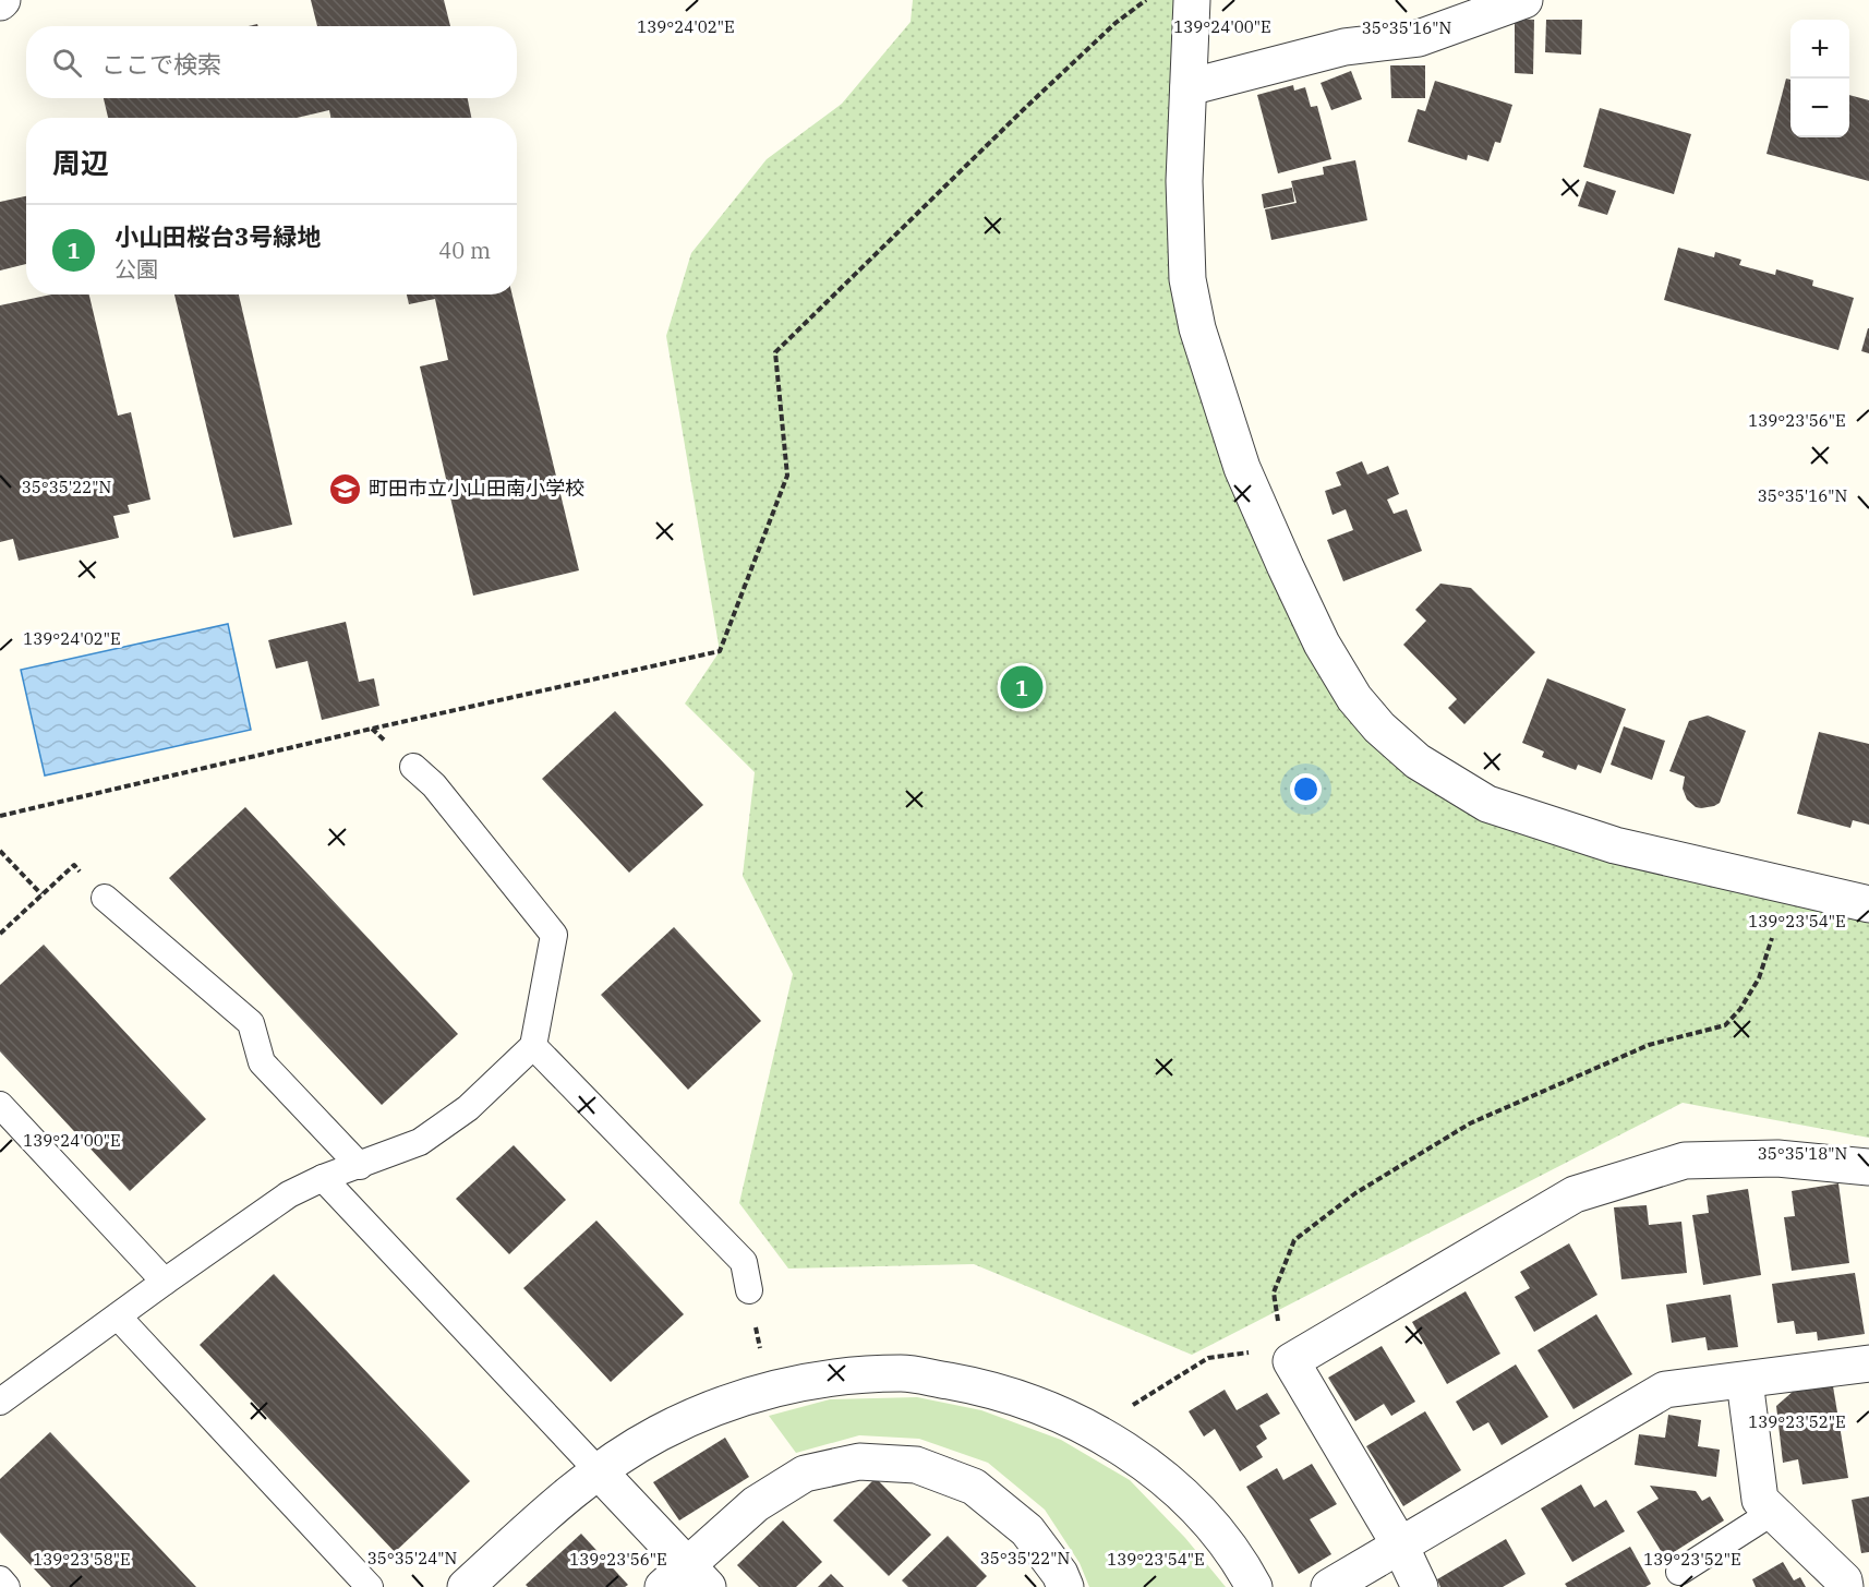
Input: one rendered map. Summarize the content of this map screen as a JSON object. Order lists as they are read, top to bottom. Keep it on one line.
{"places":{"school or university":["町田市立小山田南小学校"]},"page":{"map_buttons":["+","−"],"search":"ここで検索","heading":"周辺","list":[{"mark":"1","name":"小山田桜台3号緑地","note":"公園","value":"40 m"}],"pins":"1"},"coordinates":["139°24'02\"E","139°24'00\"E","35°35'16\"N","139°23'56\"E","35°35'22\"N","139°23'54\"E","35°35'18\"N","139°23'52\"E","35°35'24\"N","139°23'58\"E"]}
